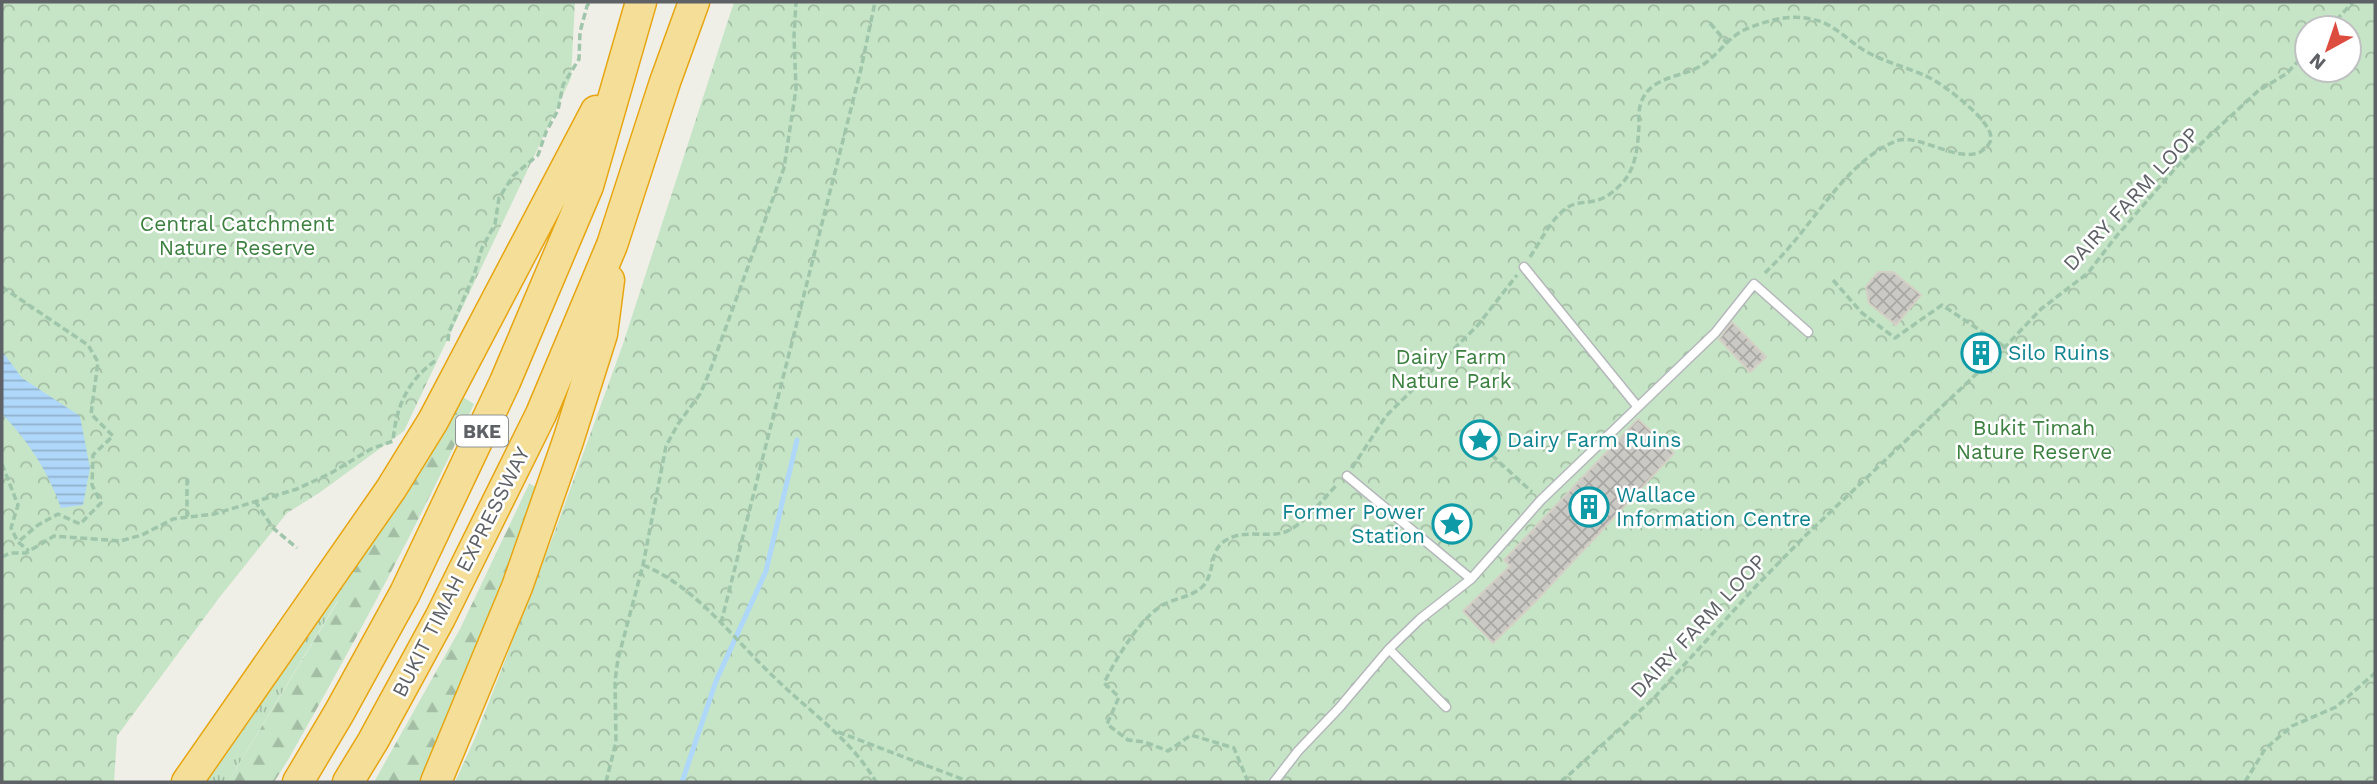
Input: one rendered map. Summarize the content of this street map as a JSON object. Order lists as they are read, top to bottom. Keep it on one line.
{"streets":{"highway":["BKE","BUKIT TIMAH EXPRESSWAY"],"path":["DAIRY FARM LOOP"]},"parks":["Central Catchment Nature Reserve","Dairy Farm Nature Park","Bukit Timah Nature Reserve"],"places":{"building":["Silo Ruins","Wallace Information Centre"],"place":["Dairy Farm Ruins","Former Power Station"]},"north":"bottom left"}
